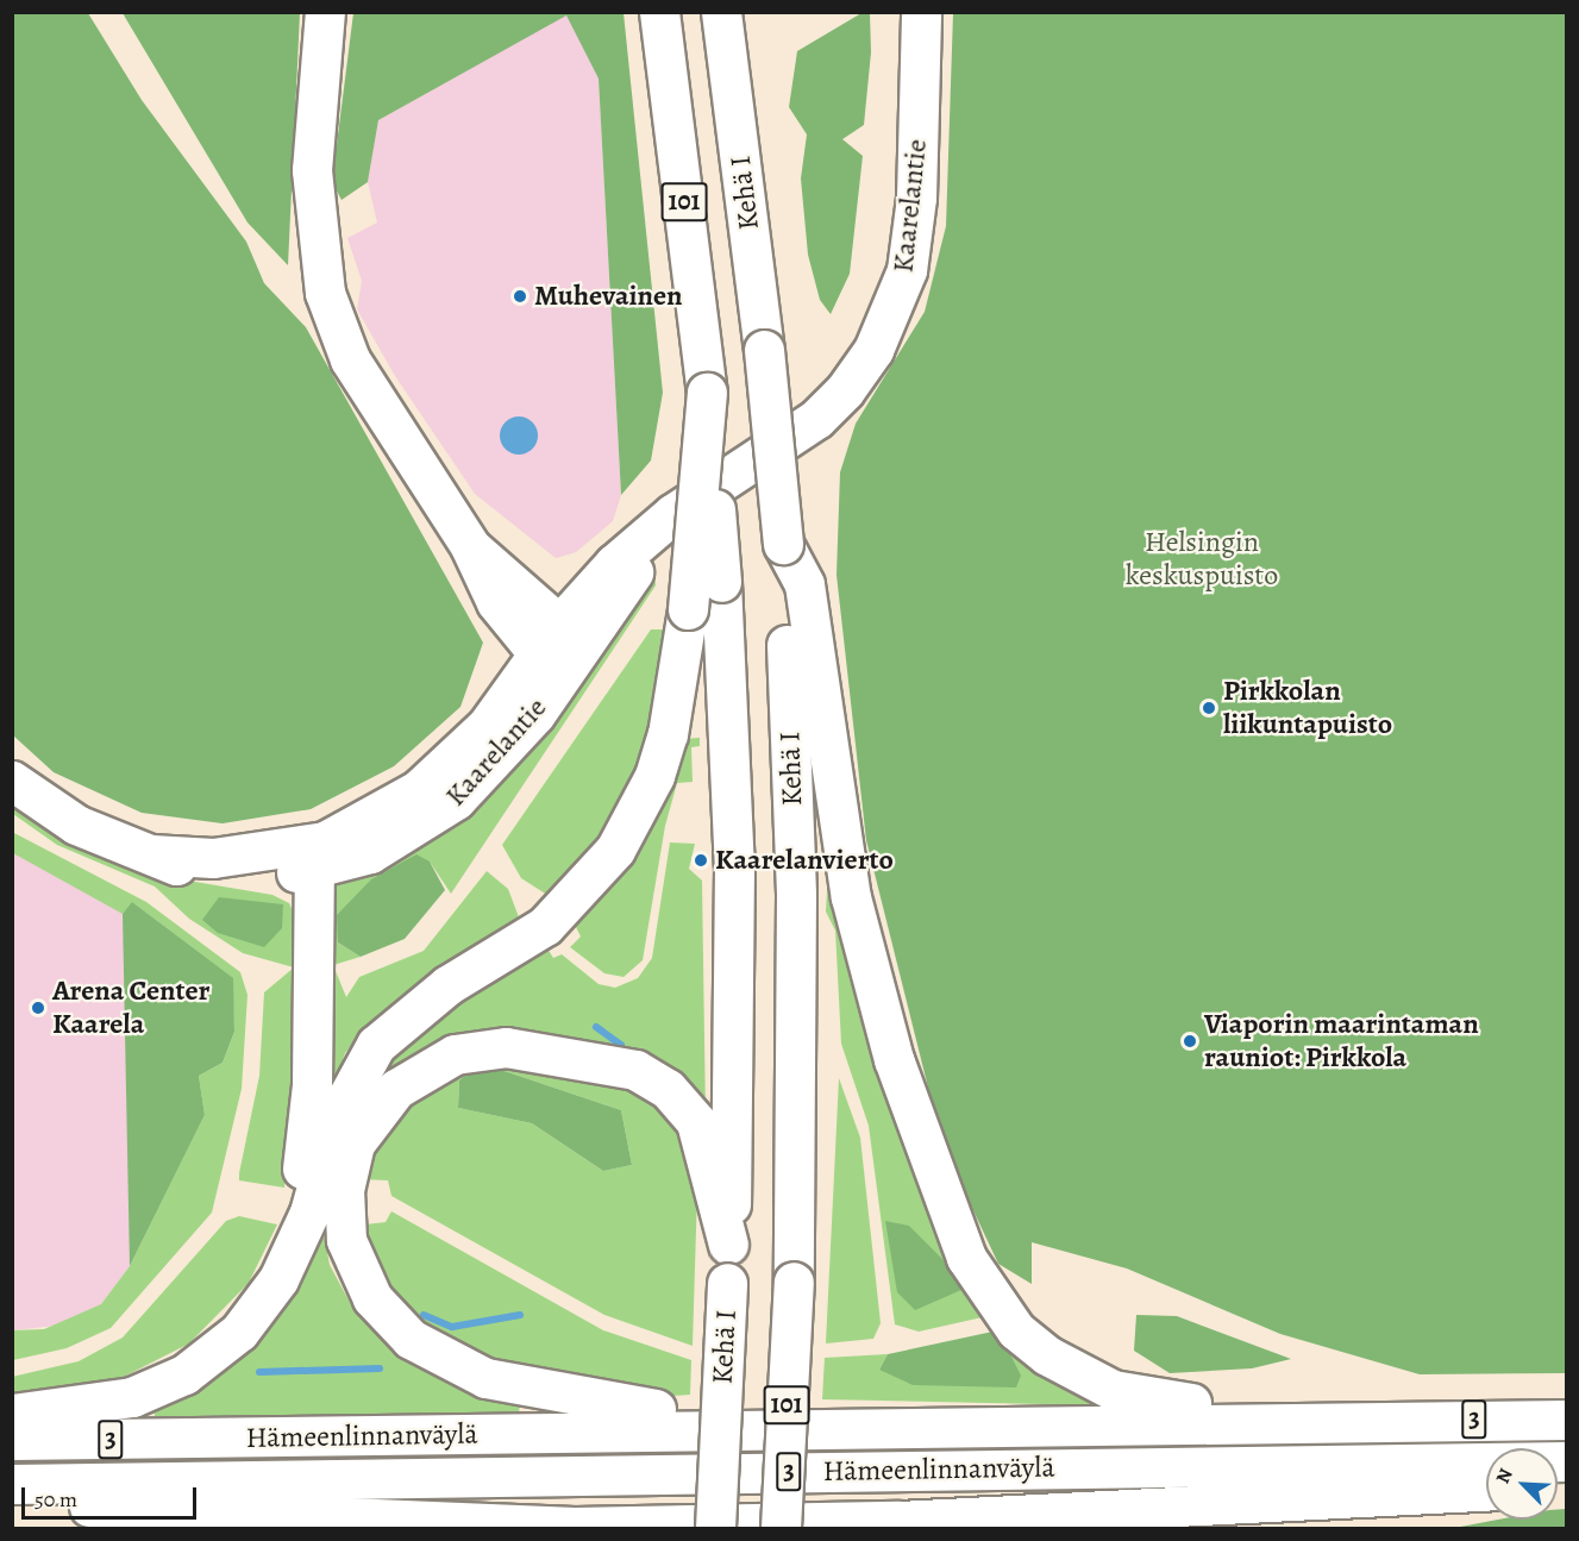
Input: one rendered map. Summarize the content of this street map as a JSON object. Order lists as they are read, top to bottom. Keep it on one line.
{"streets":{"main road":["Kehä I","101","Kaarelantie","3","Hämeenlinnanväylä"]},"parks":["Helsingin keskuspuisto"],"places":["Muhevainen","Pirkkolan liikuntapuisto","Kaarelanvierto","Arena Center Kaarela","Viaporin maarintaman rauniot: Pirkkola"],"scale_bar":"50 m","north":"top left"}
